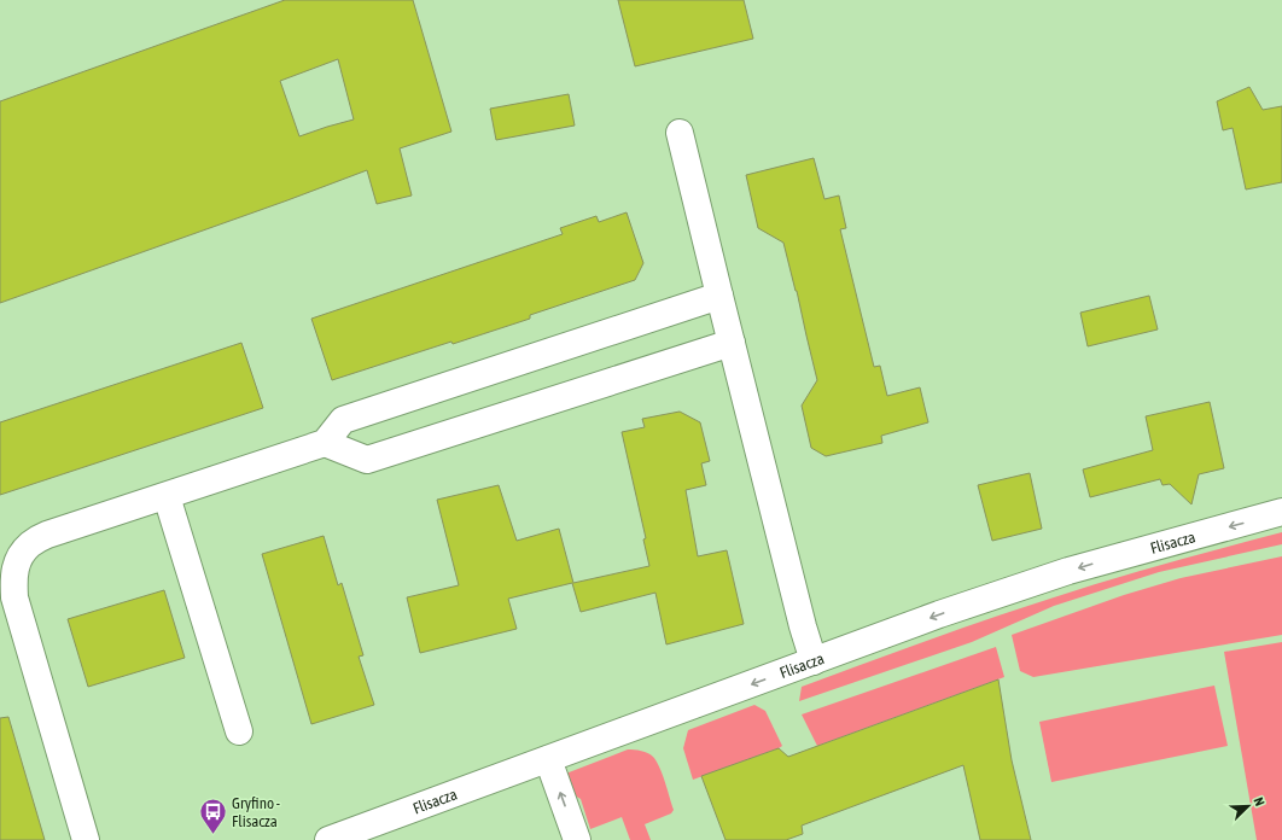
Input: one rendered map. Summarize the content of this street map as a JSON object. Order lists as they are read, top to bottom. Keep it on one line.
{"streets":{"street":["Flisacza"]},"one_way":["Flisacza"],"places":{"bus stop":["Gryfino - Flisacza"]},"north":"top right"}
